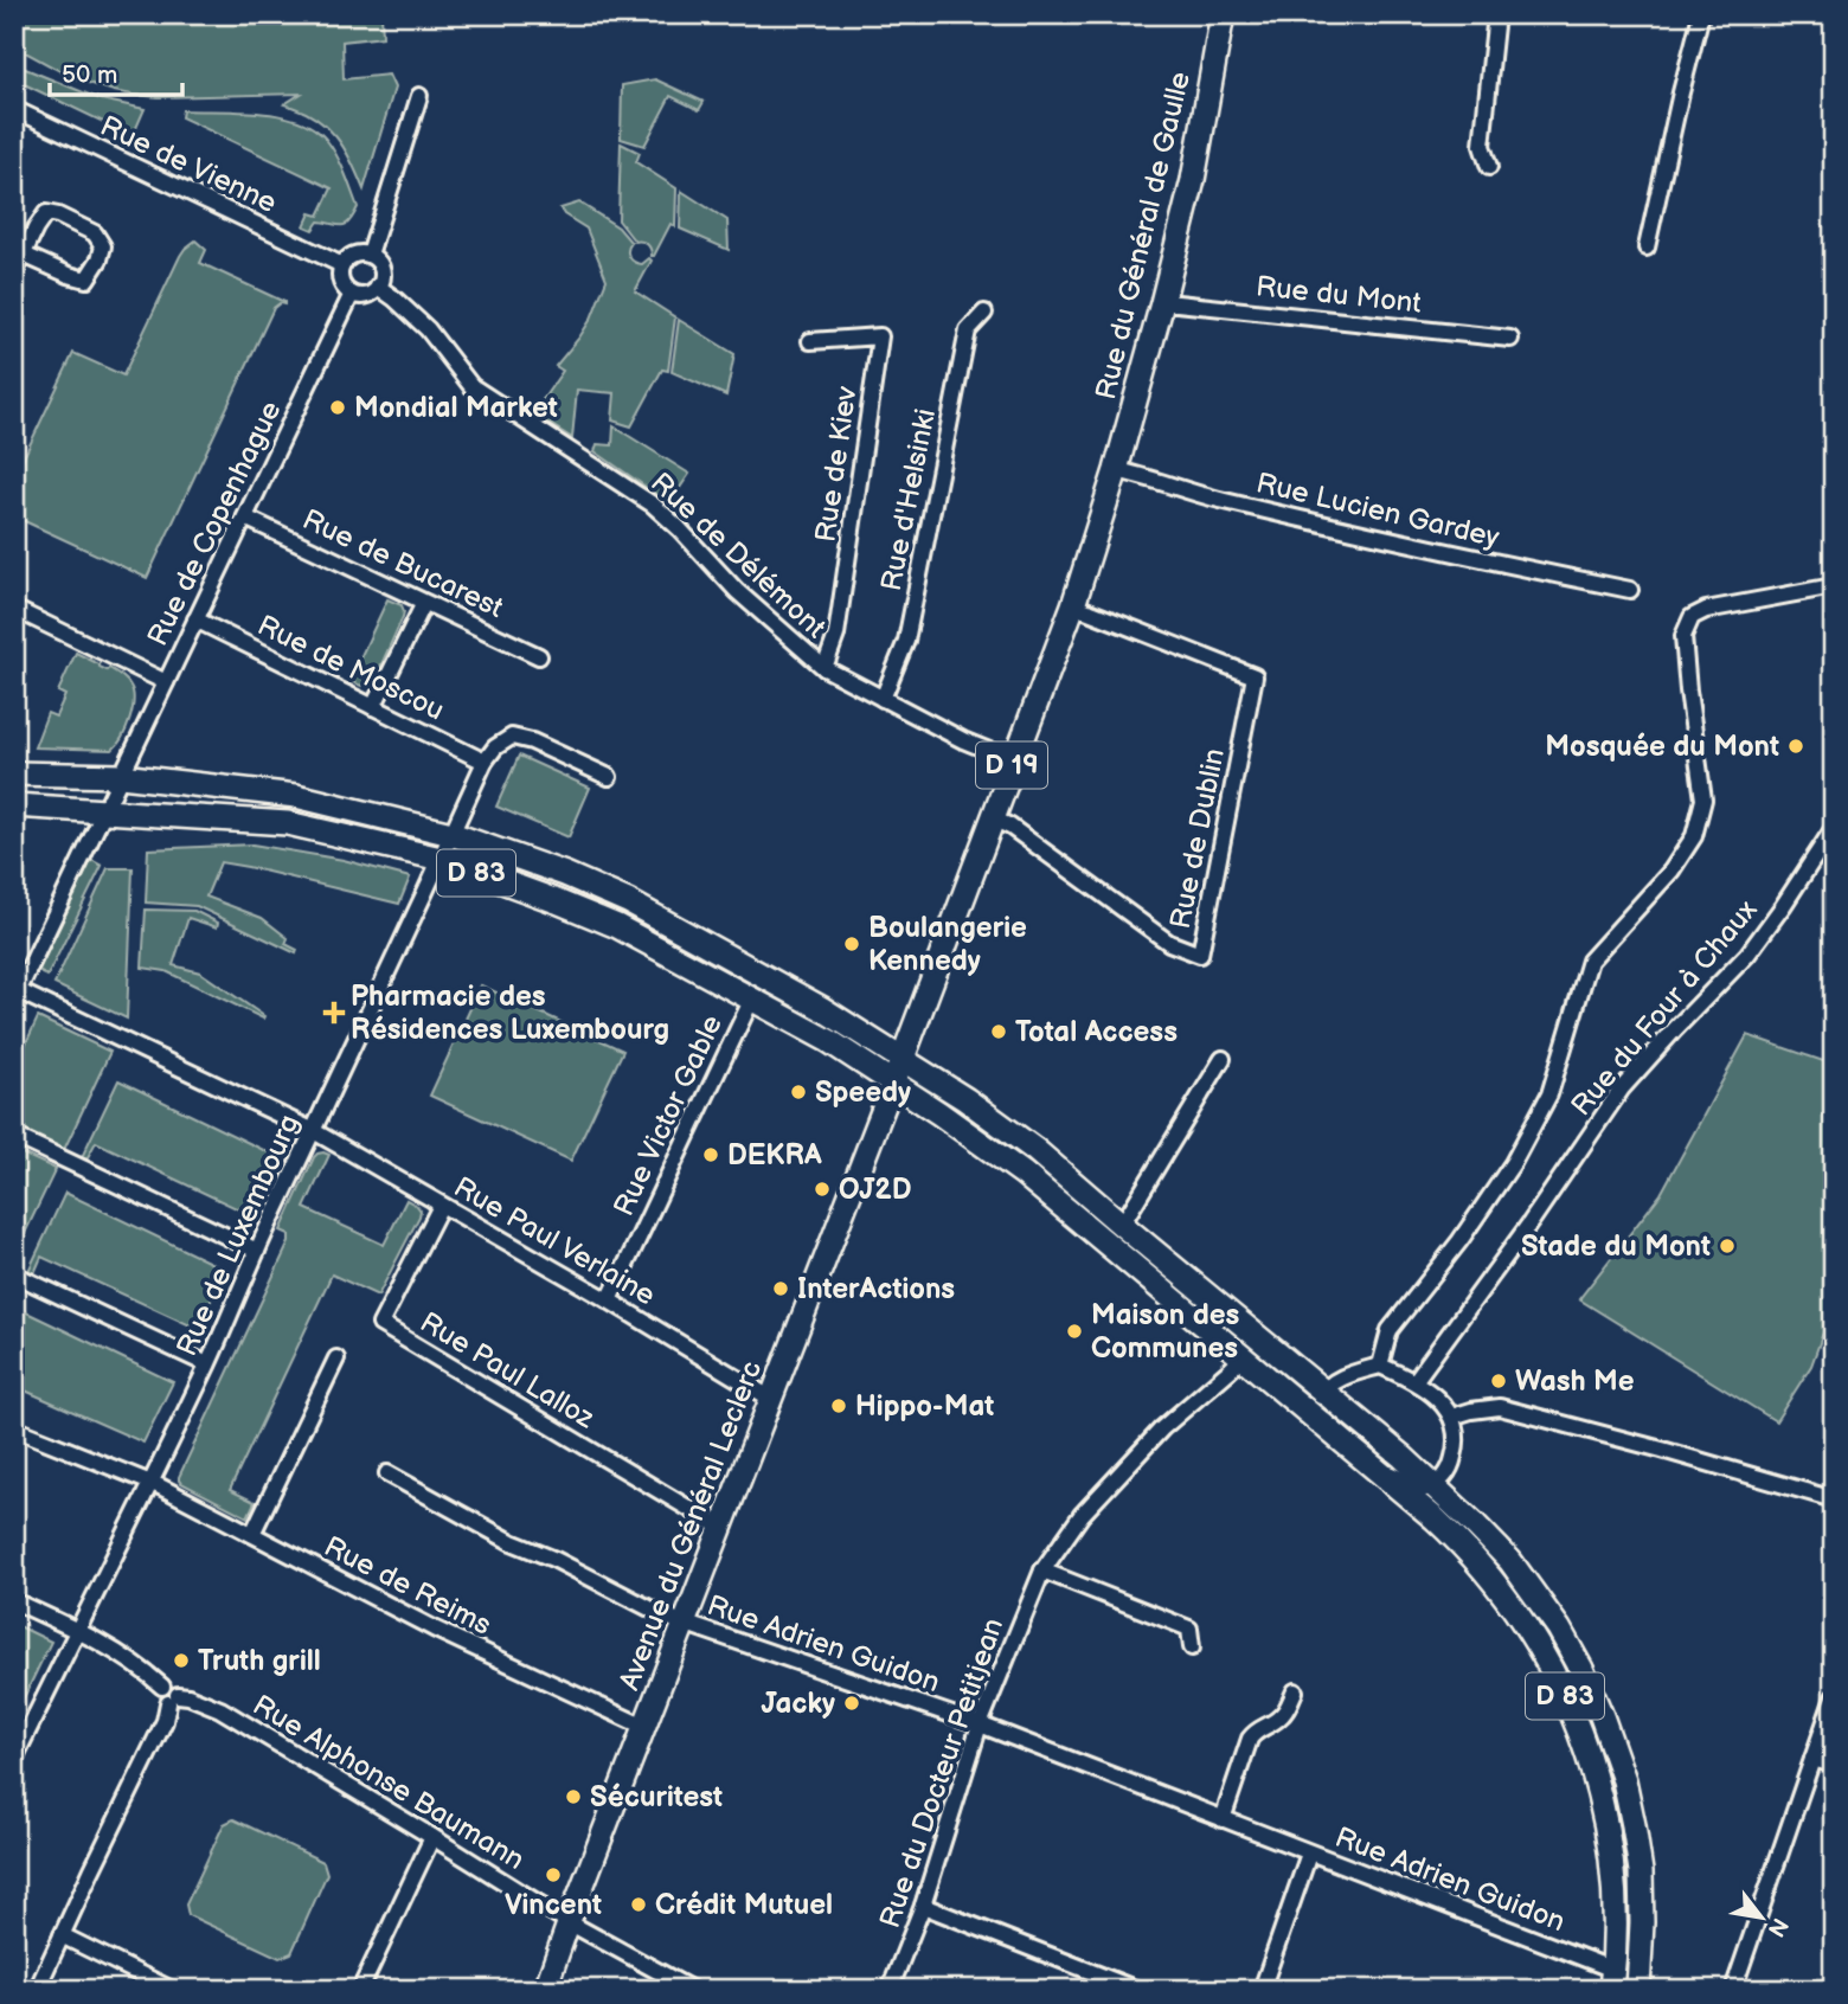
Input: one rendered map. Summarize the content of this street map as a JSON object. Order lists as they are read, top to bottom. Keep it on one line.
{"streets":{"main road":["Rue du Général de Gaulle","D 19","D 83"],"street":["Rue de Vienne","Rue du Mont","Rue de Kiev","Rue d'Helsinki","Rue Lucien Gardey","Rue de Copenhague","Rue de Délémont","Rue de Bucarest","Rue de Moscou","Rue de Dublin","Rue du Four à Chaux","Rue Victor Gable","Rue de Luxembourg","Rue Paul Verlaine","Rue Paul Lalloz","Avenue du Général Leclerc","Rue de Reims","Rue Adrien Guidon","Rue du Docteur Petitjean","Rue Alphonse Baumann"]},"crossings":[["Rue de Vienne","Rue de Copenhague"],["Rue de Vienne","Rue de Délémont"],["Rue du Général de Gaulle","Rue du Mont"],["Rue du Général de Gaulle","Rue Lucien Gardey"],["Rue du Général de Gaulle","D 19"],["Rue de Kiev","Rue de Délémont"],["Rue d'Helsinki","Rue de Délémont"],["Rue Lucien Gardey","D 19"],["Rue de Copenhague","Rue de Délémont"],["Rue de Copenhague","Rue de Bucarest"],["Rue de Copenhague","Rue de Moscou"],["Rue de Copenhague","D 83"],["Rue de Copenhague","Rue Paul Verlaine"],["Rue de Délémont","D 19"],["D 19","Rue de Dublin"],["D 19","D 83"],["D 19","Avenue du Général Leclerc"],["D 83","Rue Victor Gable"],["D 83","Rue de Luxembourg"],["D 83","Avenue du Général Leclerc"],["D 83","Rue Adrien Guidon"],["D 83","Rue du Docteur Petitjean"],["Rue Victor Gable","Rue Paul Verlaine"],["Rue de Luxembourg","Rue Paul Verlaine"],["Rue de Luxembourg","Rue de Reims"],["Rue de Luxembourg","Rue Alphonse Baumann"],["Rue Paul Verlaine","Rue Paul Lalloz"],["Rue Paul Verlaine","Avenue du Général Leclerc"],["Rue Paul Lalloz","Avenue du Général Leclerc"],["Avenue du Général Leclerc","Rue de Reims"],["Avenue du Général Leclerc","Rue Adrien Guidon"],["Avenue du Général Leclerc","Rue Alphonse Baumann"],["Rue Adrien Guidon","Rue du Docteur Petitjean"]],"places":{"other":["Mondial Market","Mosquée du Mont","Boulangerie Kennedy","Total Access","Speedy","DEKRA","OJ2D","Stade du Mont","InterActions","Maison des Communes","Wash Me","Hippo-Mat","Truth grill","Jacky","Sécuritest","Vincent","Crédit Mutuel"],"health":["Pharmacie des Résidences Luxembourg"]},"scale_bar":"50 m","north":"bottom right"}
